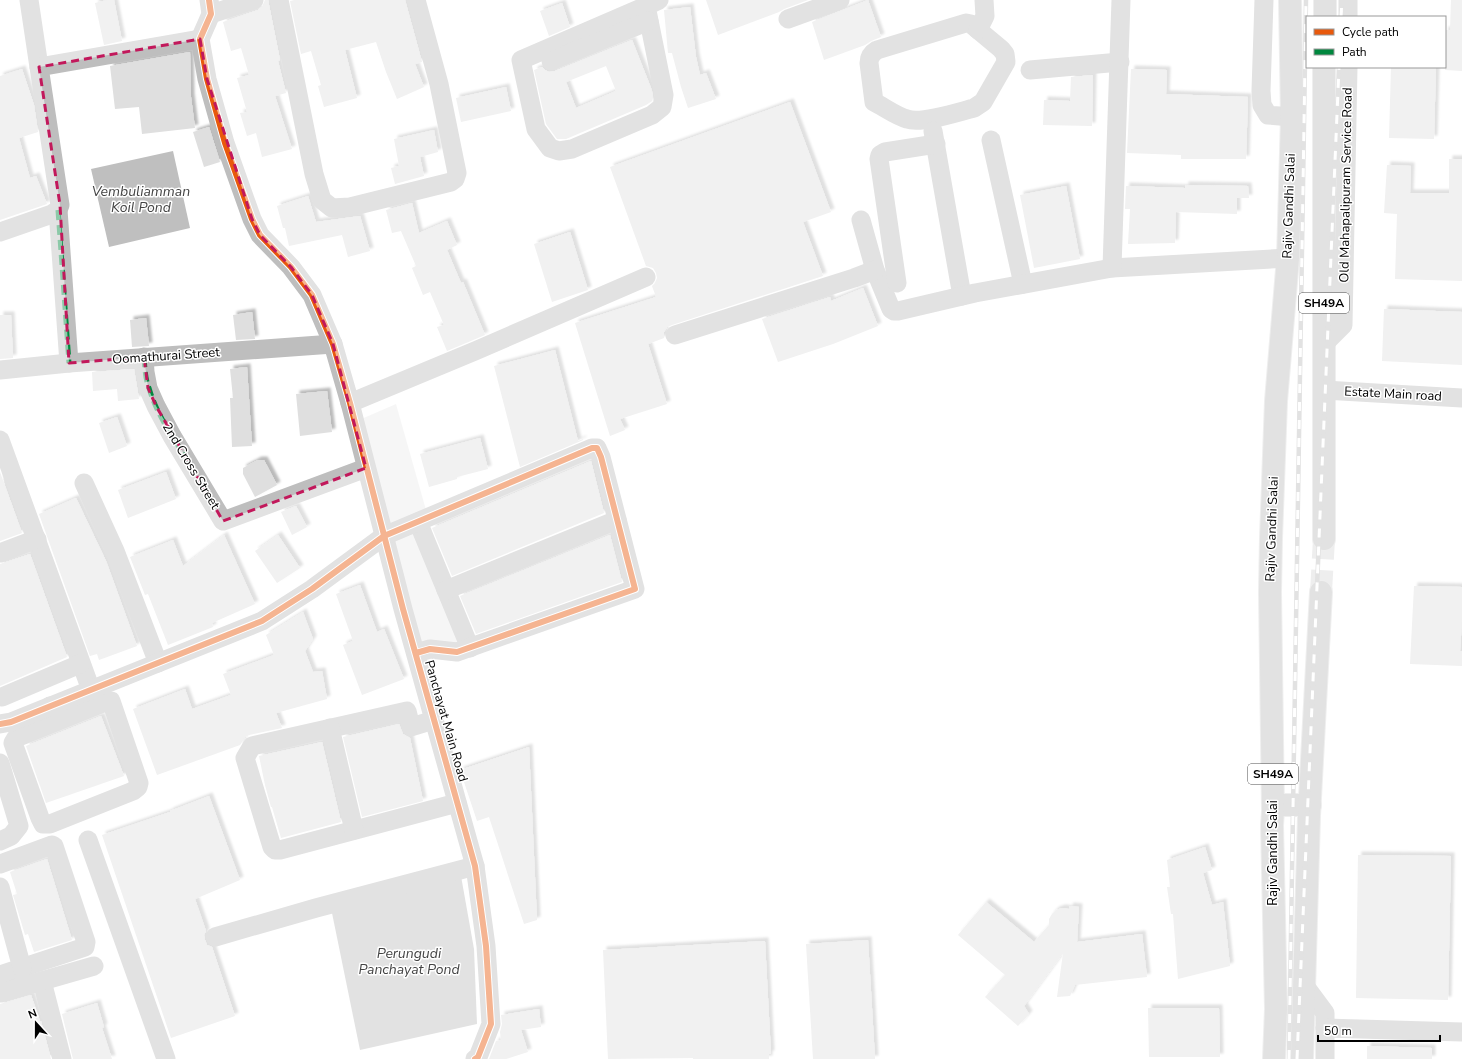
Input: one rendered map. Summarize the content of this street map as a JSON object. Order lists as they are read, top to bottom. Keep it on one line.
{"streets":{"main road":["Rajiv Gandhi Salai","SH49A"],"street":["Old Mahapalipuram Service Road","Oomathurai Street","Estate Main road","2nd Cross Street","Panchayat Main Road"]},"crossings":[["Old Mahapalipuram Service Road","SH49A"],["SH49A","Estate Main road"],["Oomathurai Street","2nd Cross Street"],["Oomathurai Street","Panchayat Main Road"],["2nd Cross Street","Panchayat Main Road"]],"water":["Vembuliamman Koil Pond","Perungudi Panchayat Pond"],"legend":["Cycle path","Path"],"scale_bar":"50 m","north":"top"}
